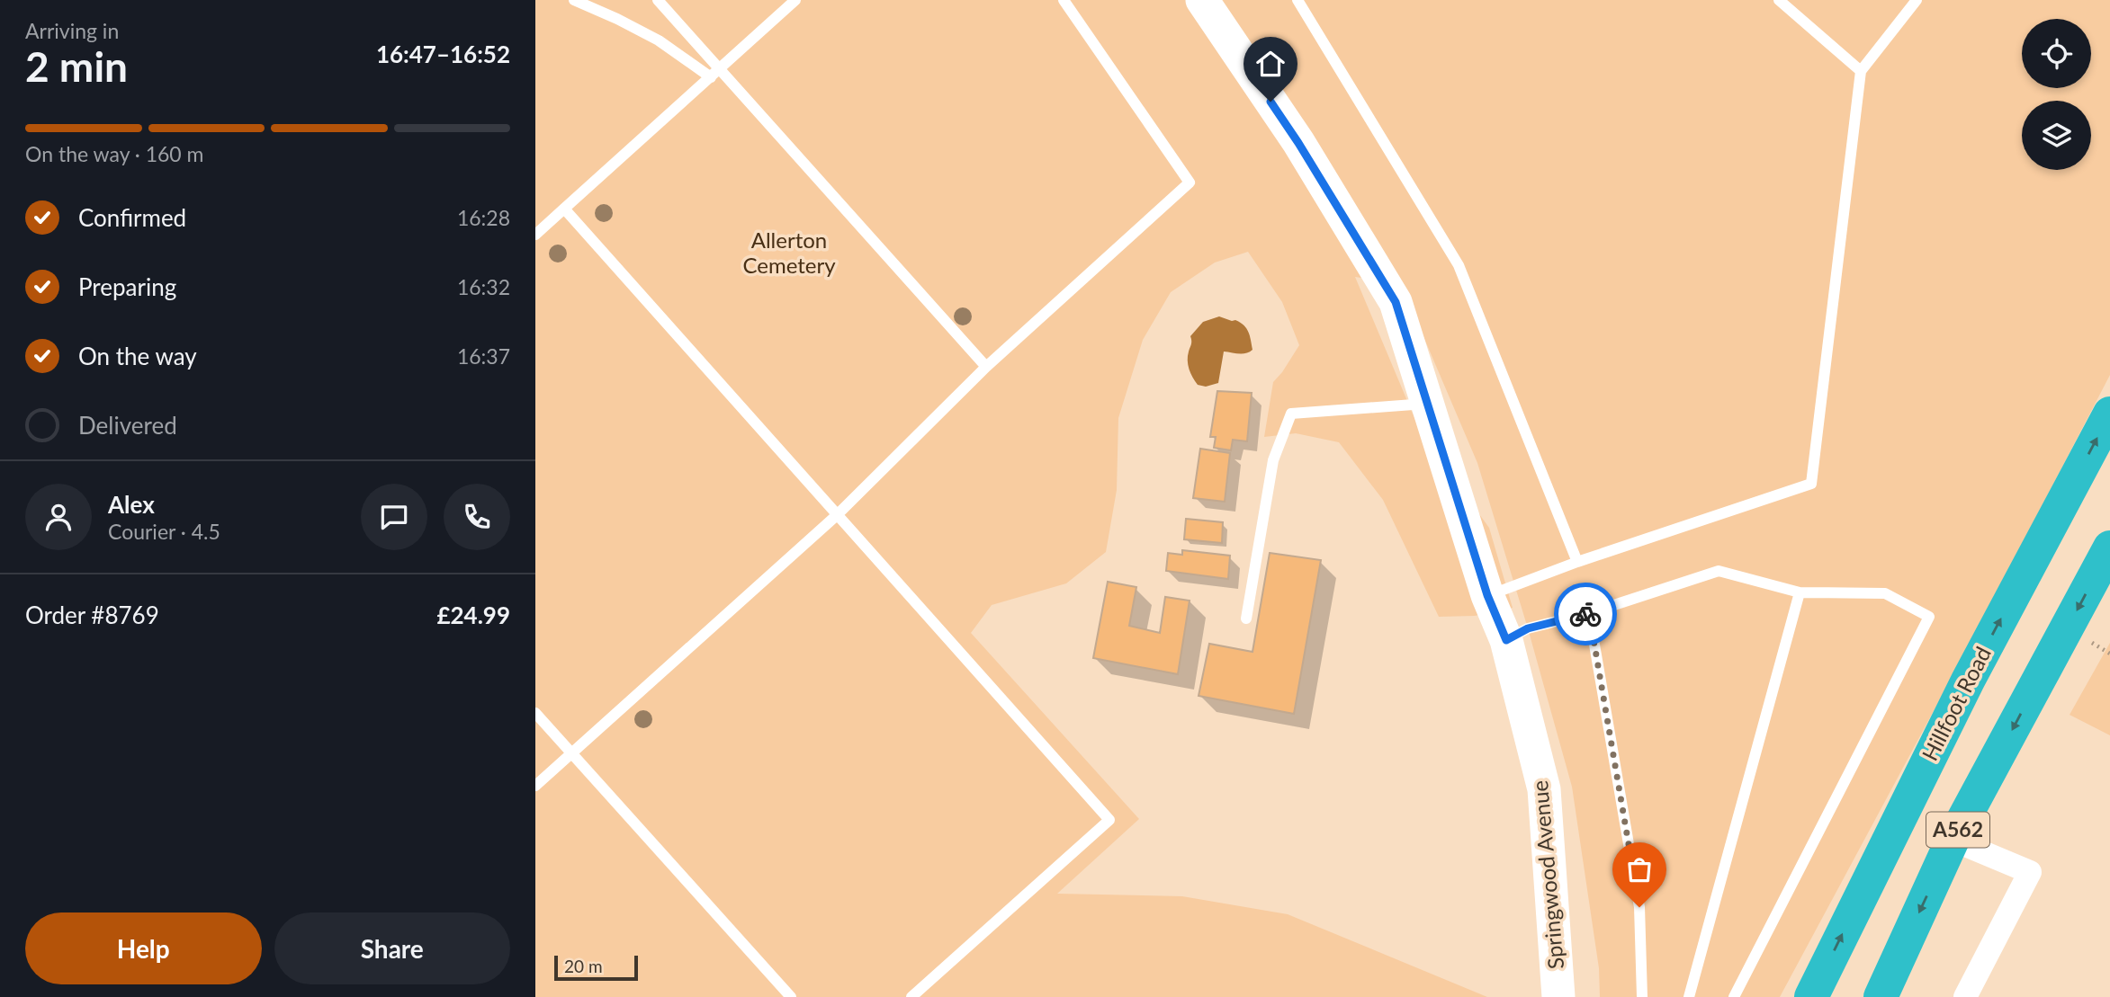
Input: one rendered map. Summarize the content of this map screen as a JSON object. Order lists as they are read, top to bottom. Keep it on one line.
{"streets":{"highway":["Hillfoot Road","A562"],"street":["Springwood Avenue"]},"parks":["Allerton Cemetery"],"scale_bar":"20 m","page":{"heading":["2 min","Arriving in","16:47–16:52"],"panel":["Alex","Courier · 4.5","Order #8769","£24.99"],"bar":"On the way · 160 m","list":[["Confirmed","16:28"],["Preparing","16:32"],["On the way","16:37"],"Delivered"],"buttons":["Help","Share"],"scale":"20 m"}}
